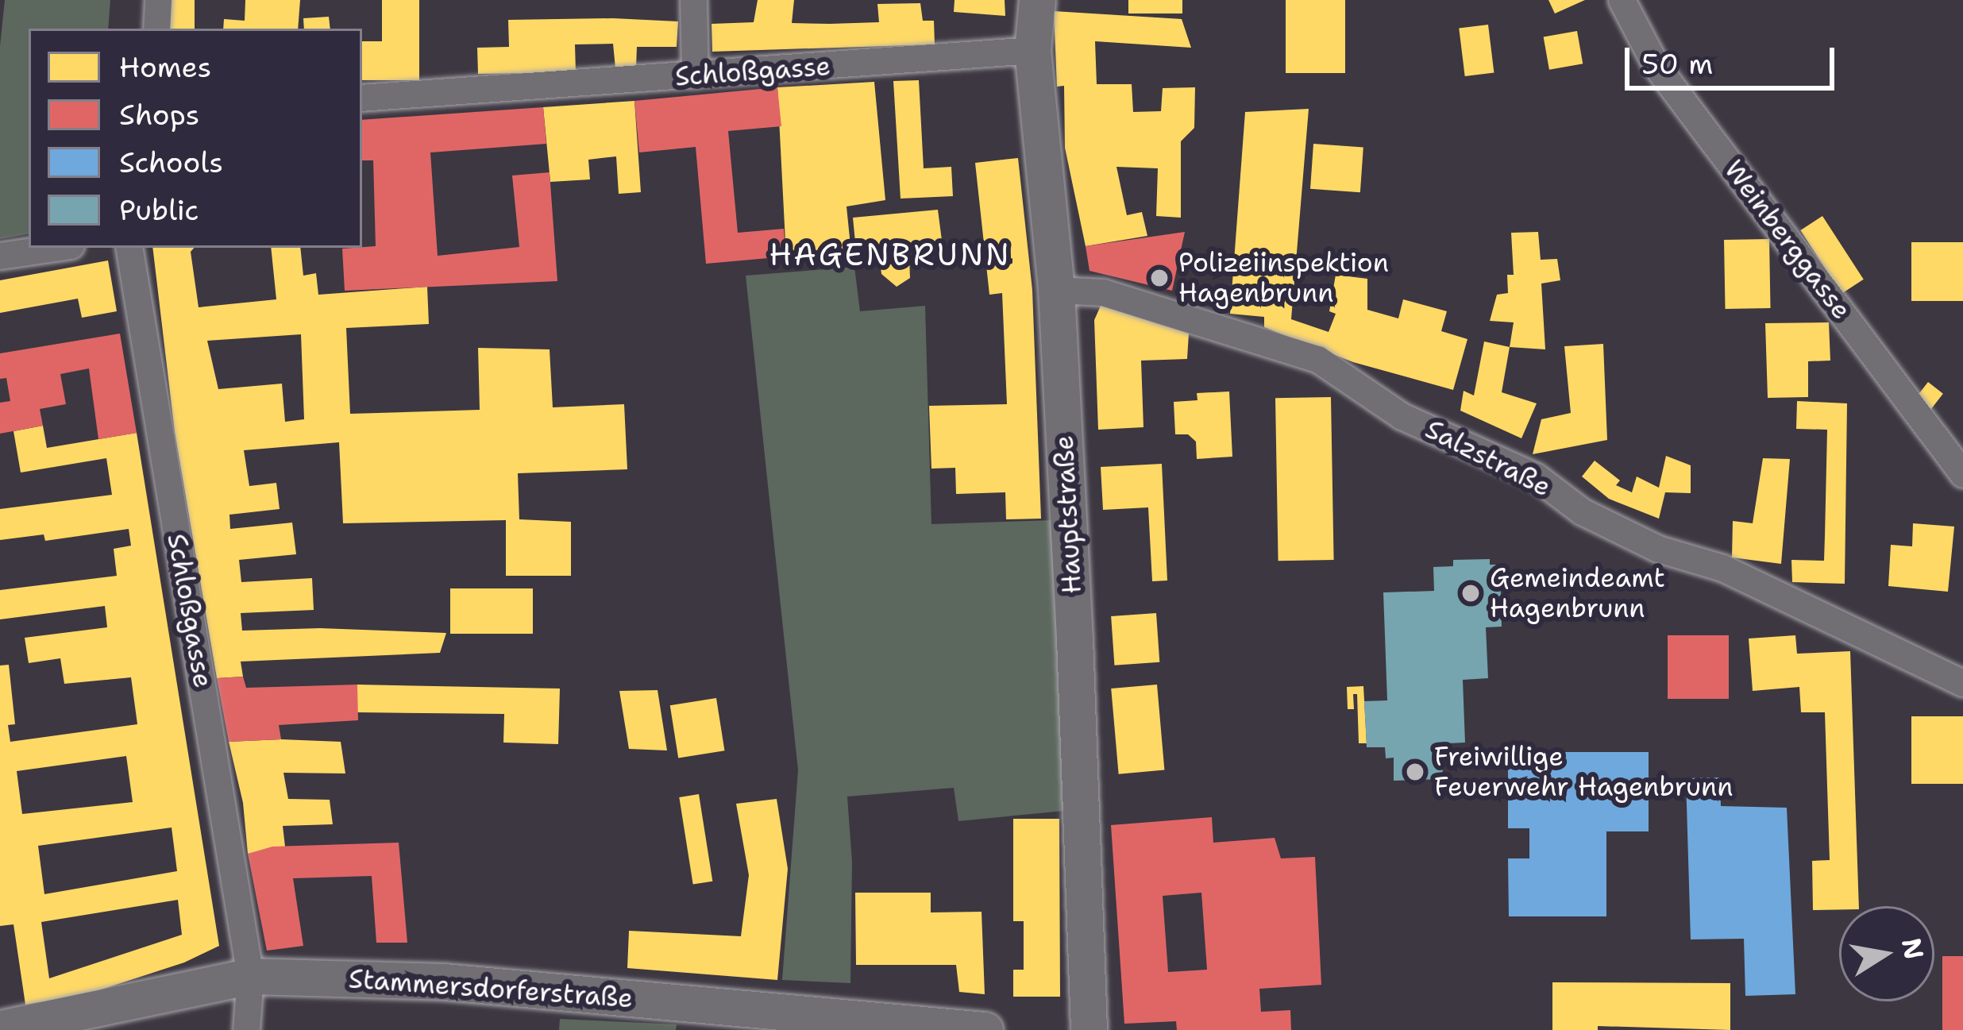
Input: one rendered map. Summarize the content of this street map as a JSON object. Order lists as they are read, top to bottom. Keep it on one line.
{"streets":{"main road":["Hauptstraße","Stammersdorferstraße"],"street":["Schloßgasse","Weinberggasse","Salzstraße"]},"crossings":[["Schloßgasse","Hauptstraße"],["Schloßgasse","Stammersdorferstraße"],["Salzstraße","Hauptstraße"]],"districts":["HAGENBRUNN"],"places":["Polizeiinspektion Hagenbrunn","Gemeindeamt Hagenbrunn","Freiwillige Feuerwehr Hagenbrunn"],"legend":["Homes","Shops","Schools","Public"],"scale_bar":"50 m","north":"right"}
